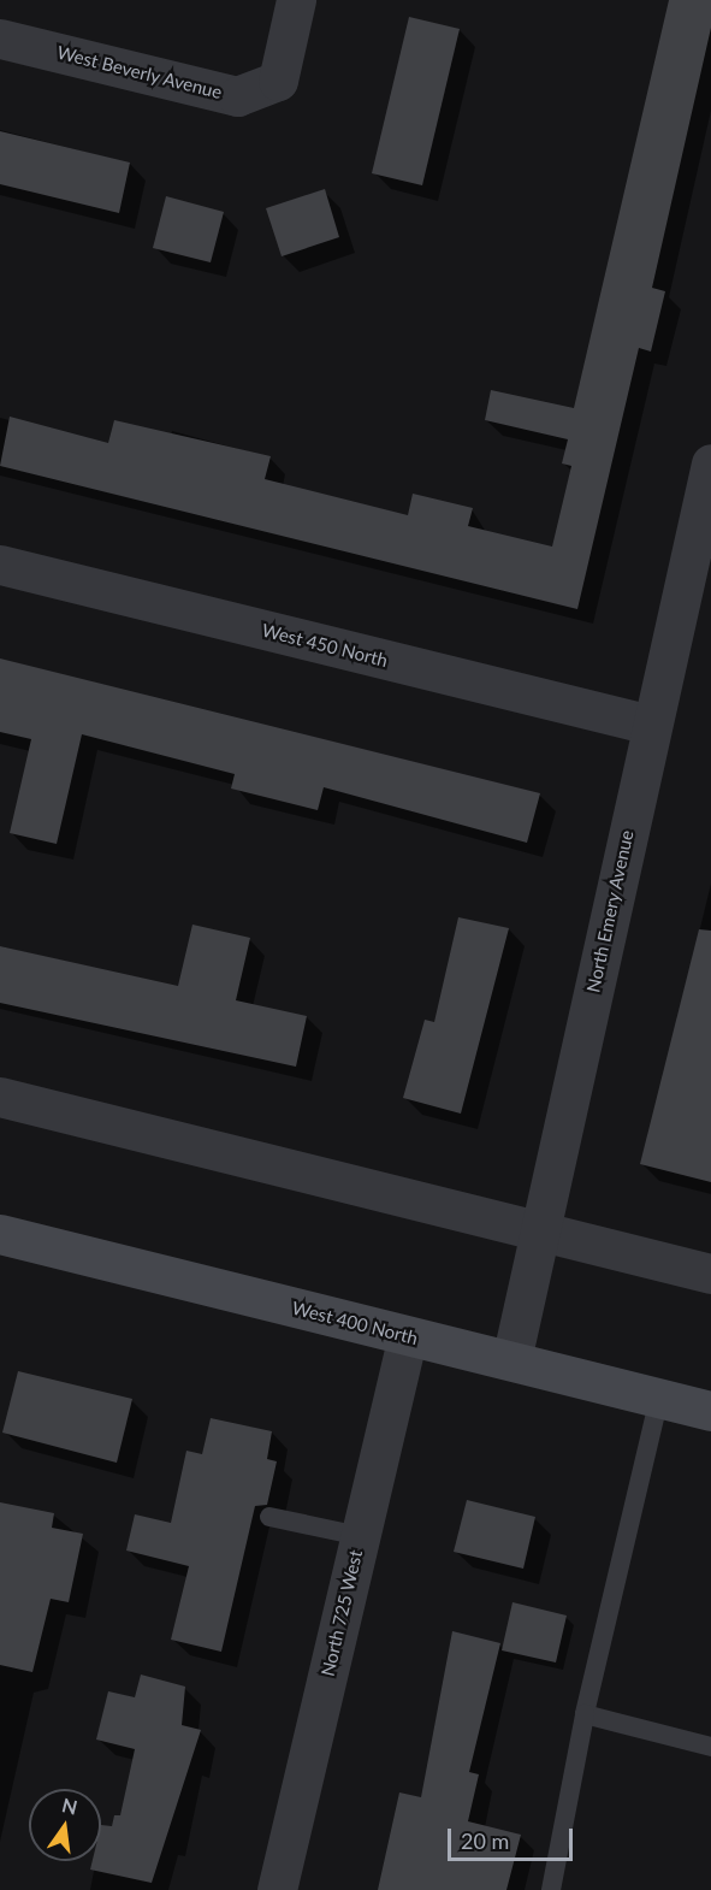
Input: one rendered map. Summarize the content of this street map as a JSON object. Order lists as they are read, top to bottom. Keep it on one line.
{"streets":{"main road":["West 400 North"],"street":["West Beverly Avenue","West 450 North","North Emery Avenue","North 725 West"]},"crossings":[["West 450 North","North Emery Avenue"],["North Emery Avenue","West 400 North"],["West 400 North","North 725 West"]],"scale_bar":"20 m","north":"top"}
